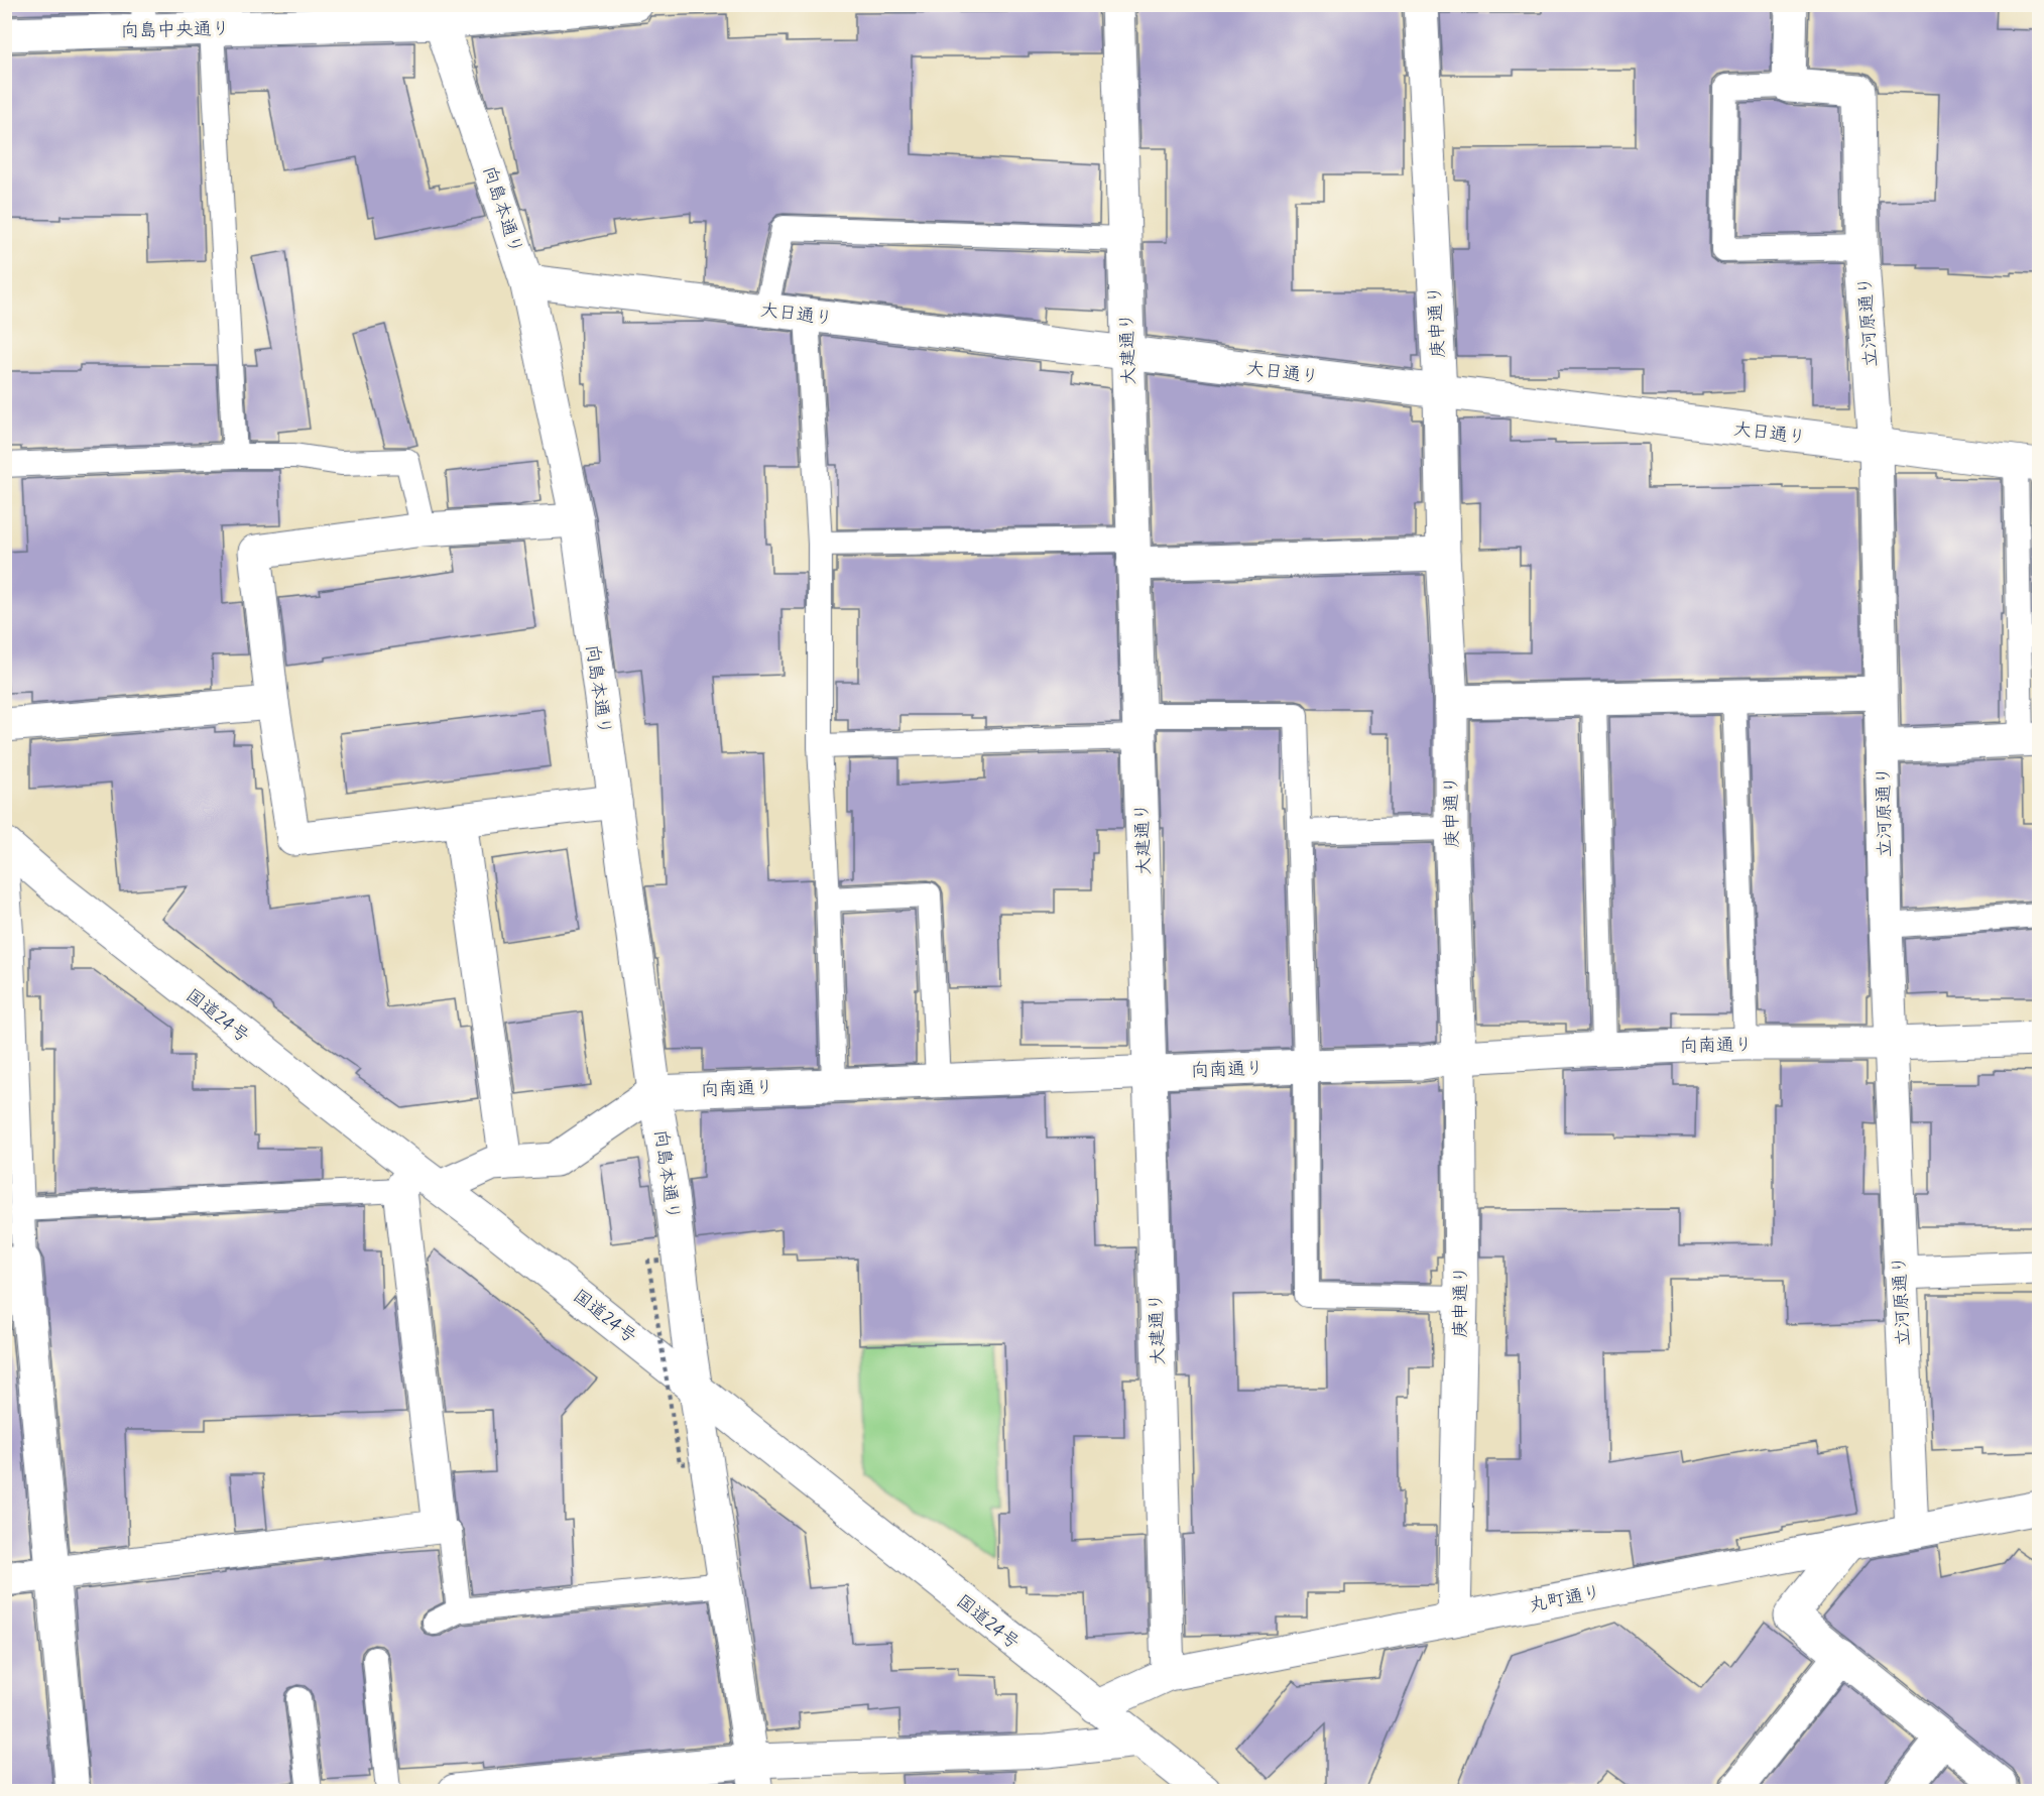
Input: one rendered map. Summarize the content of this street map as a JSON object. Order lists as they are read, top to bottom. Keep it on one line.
{"streets":{"main road":["向島中央通り","向島本通り","大日通り","庚申通り","立河原通り","大建通り","国道24号","向南通り","丸町通り"]},"crossings":[["向島中央通り","向島本通り"],["向島本通り","大日通り"],["向島本通り","国道24号"],["向島本通り","向南通り"],["大日通り","庚申通り"],["大日通り","立河原通り"],["大日通り","大建通り"],["庚申通り","向南通り"],["庚申通り","丸町通り"],["立河原通り","向南通り"],["立河原通り","丸町通り"],["大建通り","向南通り"],["大建通り","丸町通り"],["国道24号","丸町通り"]]}
